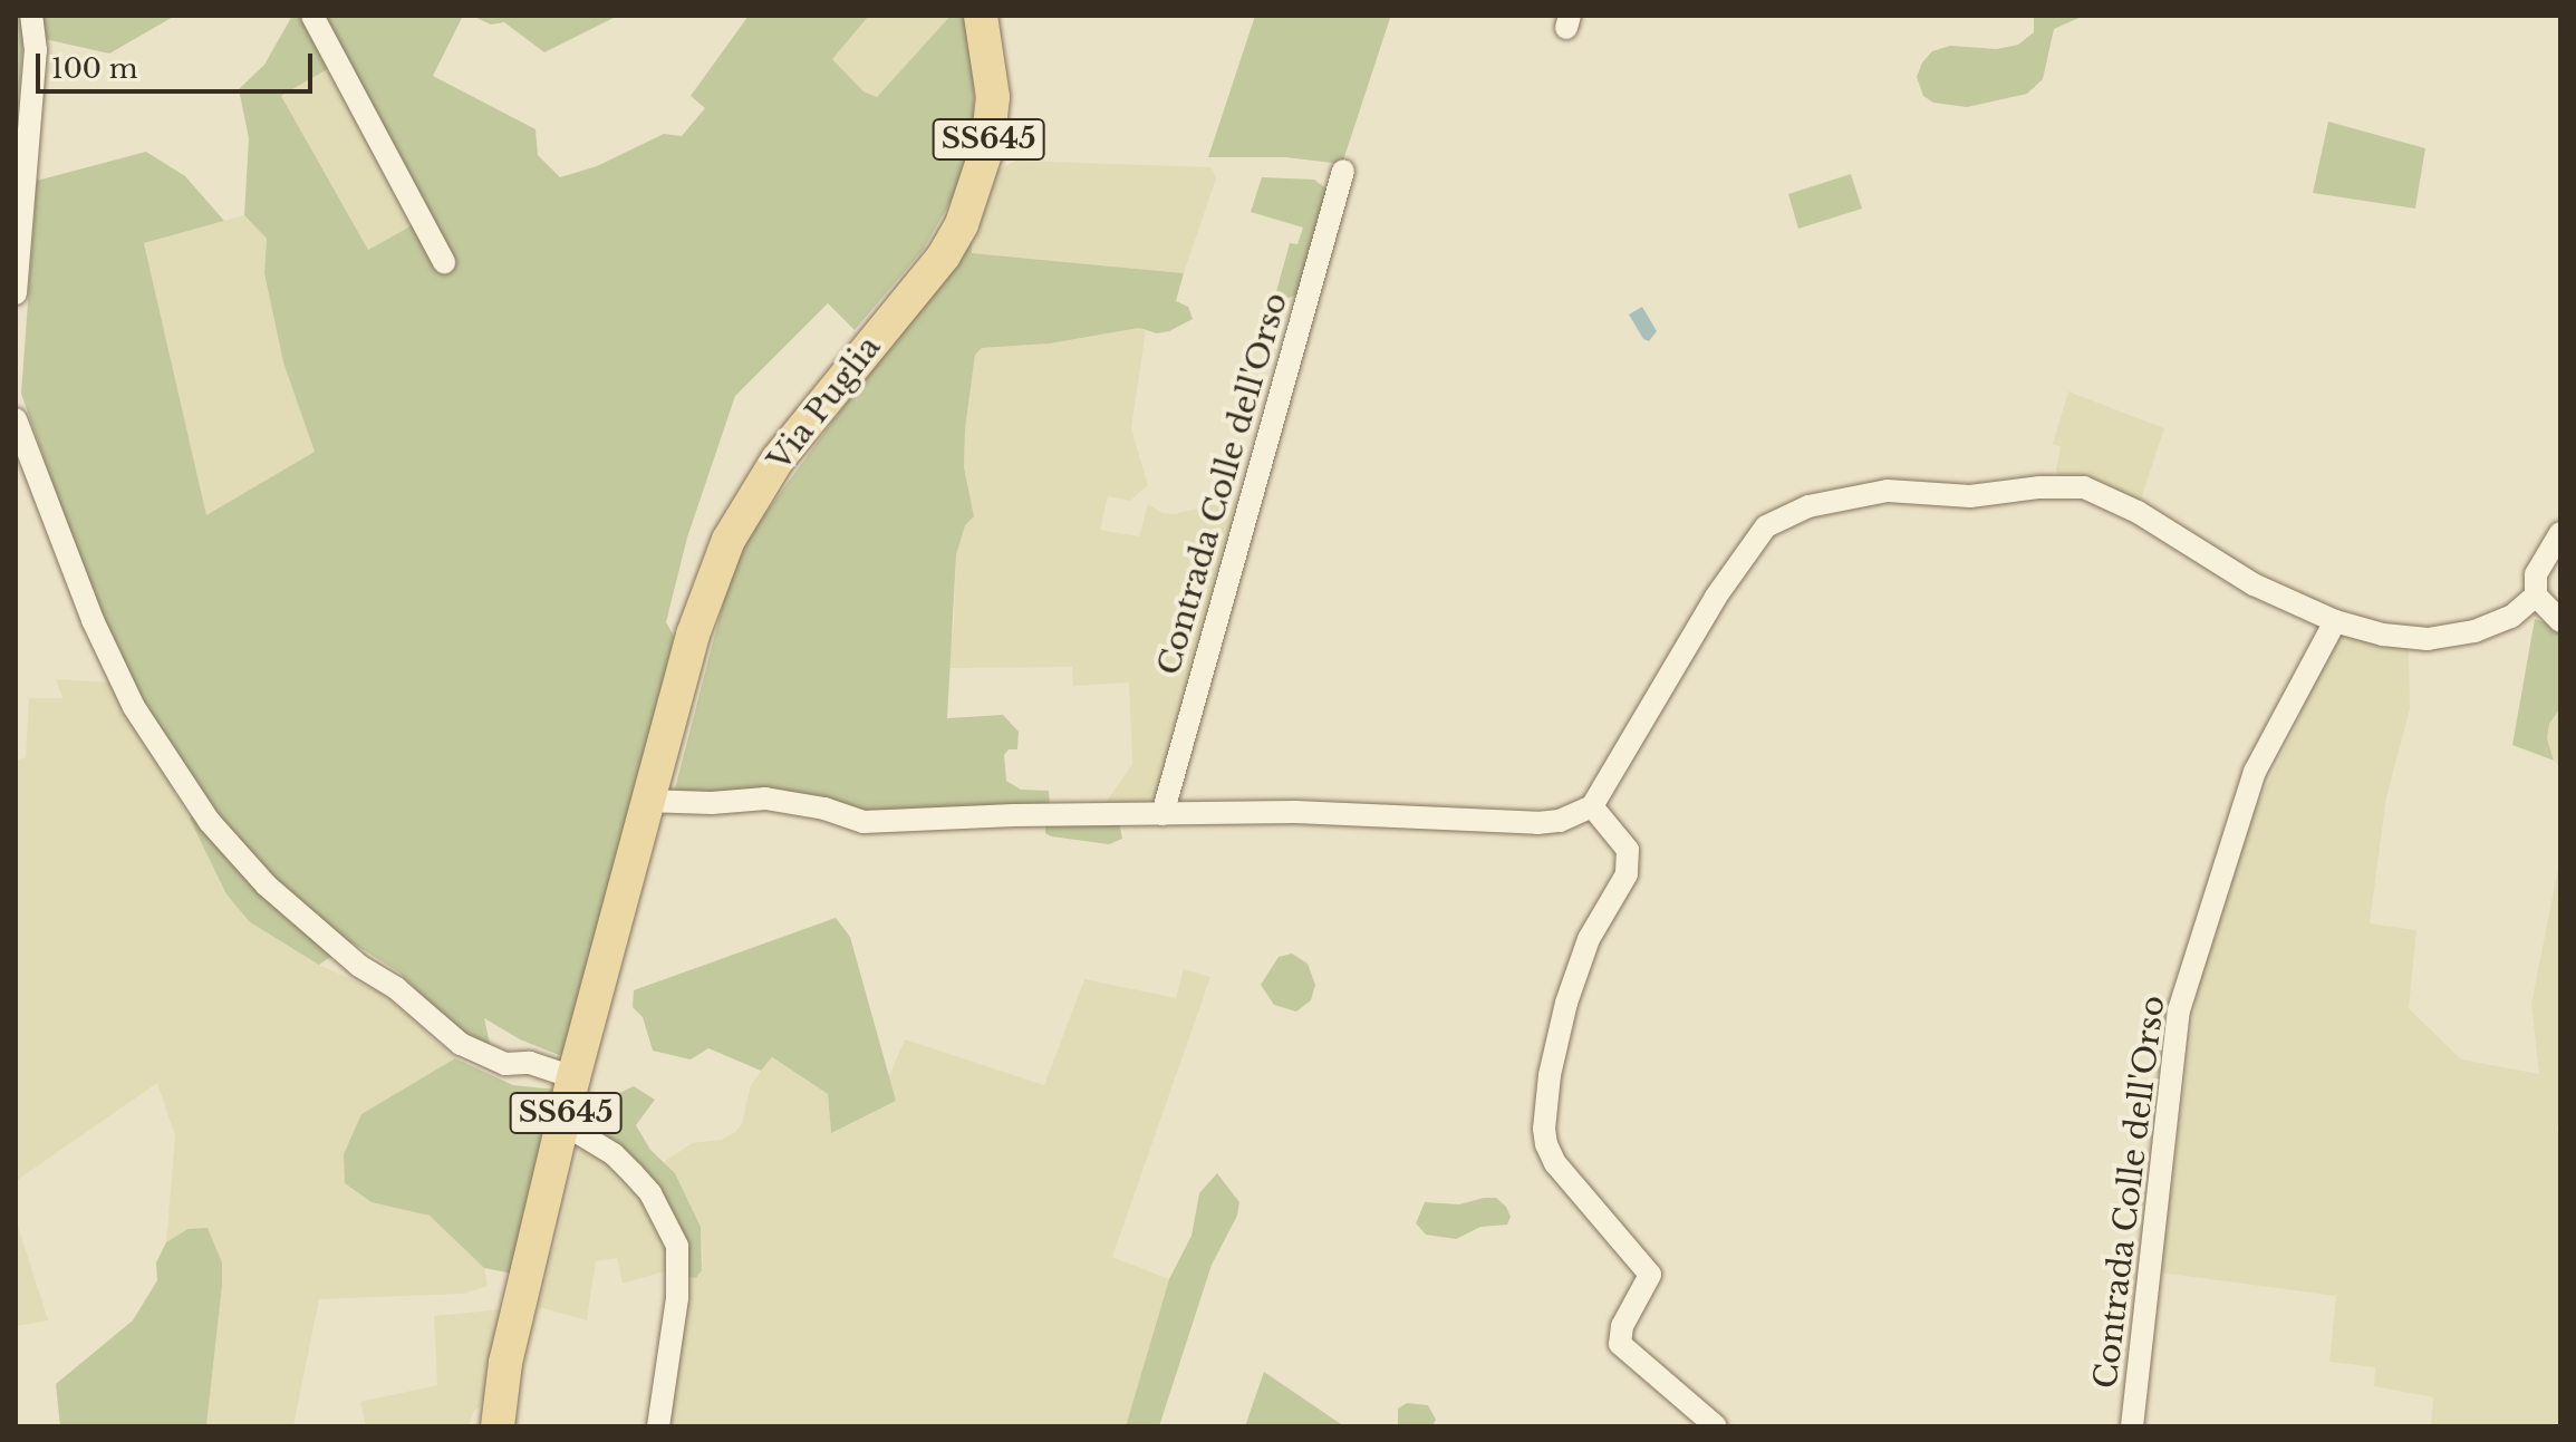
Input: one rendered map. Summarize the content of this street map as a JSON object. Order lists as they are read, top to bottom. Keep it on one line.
{"streets":{"main road":["SS645","Via Puglia"],"street":["Contrada Colle dell'Orso"]},"crossings":[["SS645","Via Puglia"]],"scale_bar":"100 m"}
